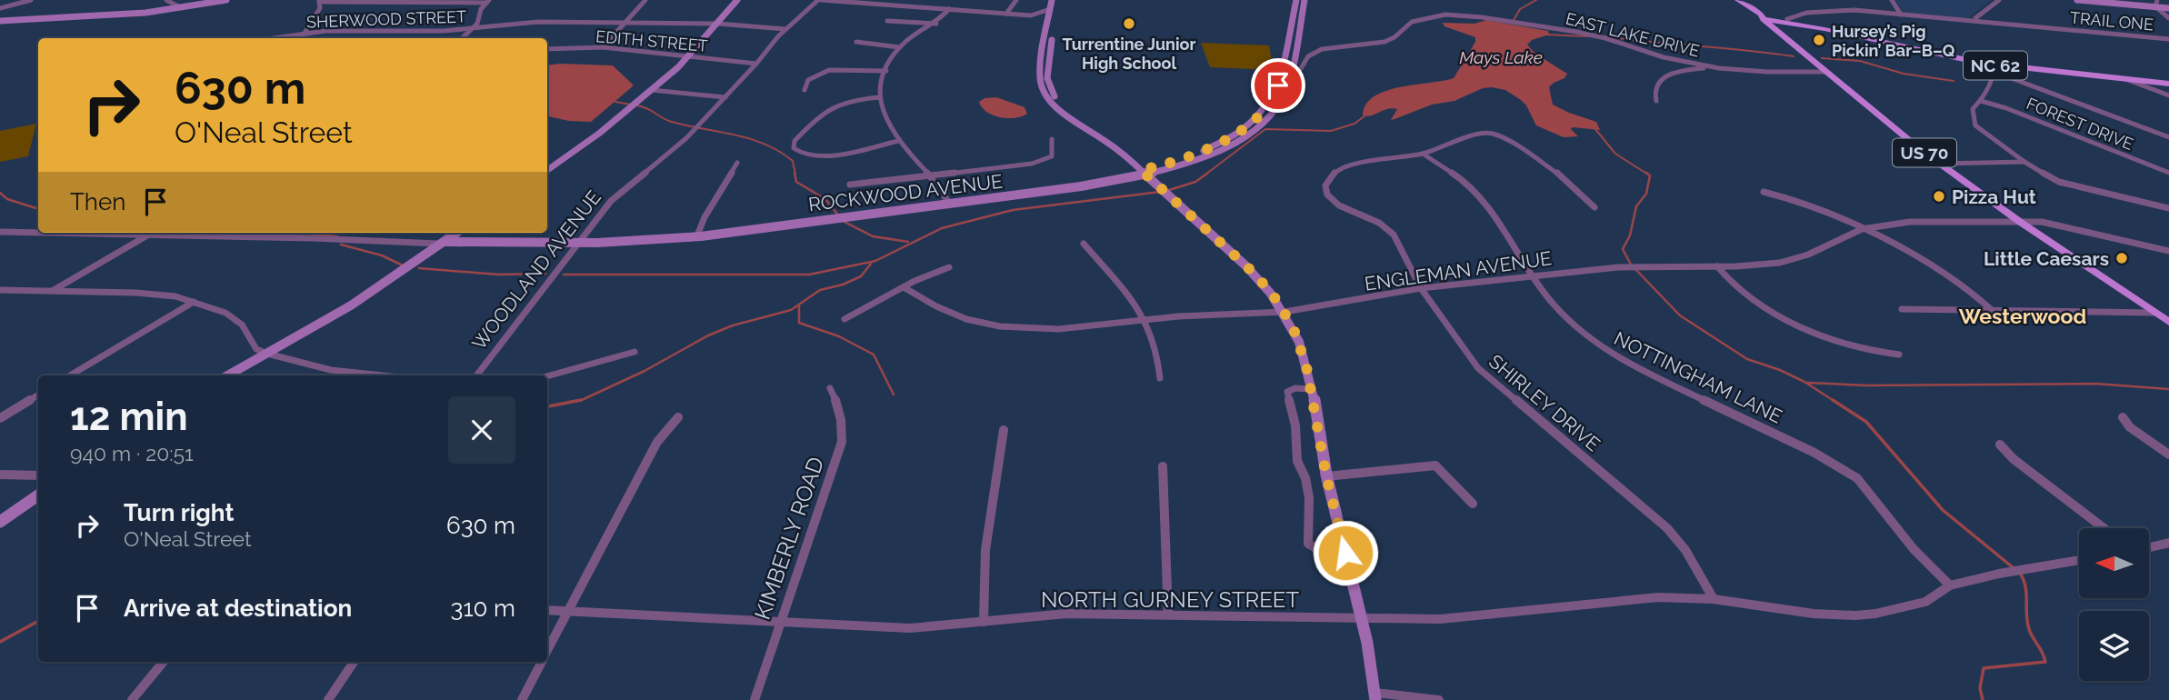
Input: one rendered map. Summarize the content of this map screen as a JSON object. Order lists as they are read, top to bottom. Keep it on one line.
{"streets":{"main road":["NC 62","US 70"],"street":["SHERWOOD STREET","TRAIL ONE","EAST LAKE DRIVE","EDITH STREET","FOREST DRIVE","ROCKWOOD AVENUE","WOODLAND AVENUE","ENGLEMAN AVENUE","NOTTINGHAM LANE","SHIRLEY DRIVE","KIMBERLY ROAD","NORTH GURNEY STREET"]},"crossings":[["SHERWOOD STREET","WOODLAND AVENUE"],["TRAIL ONE","NC 62"],["EAST LAKE DRIVE","US 70"],["EDITH STREET","WOODLAND AVENUE"],["NC 62","US 70"],["US 70","ENGLEMAN AVENUE"],["ROCKWOOD AVENUE","WOODLAND AVENUE"],["ENGLEMAN AVENUE","NOTTINGHAM LANE"],["ENGLEMAN AVENUE","SHIRLEY DRIVE"],["NOTTINGHAM LANE","SHIRLEY DRIVE"],["NOTTINGHAM LANE","NORTH GURNEY STREET"],["SHIRLEY DRIVE","NORTH GURNEY STREET"],["KIMBERLY ROAD","NORTH GURNEY STREET"]],"districts":["Westerwood"],"water":["Mays Lake"],"places":["Turrentine Junior High School","Hursey’s Pig Pickin’ Bar–B–Q","Pizza Hut","Little Caesars"],"north":"left","page":{"turn":["630 m","O'Neal Street"],"then":"Then","heading":["12 min","940 m · 20:51"],"list":[{"name":"Turn right","note":"O'Neal Street","value":"630 m"},{"name":"Arrive at destination","value":"310 m"}]}}
